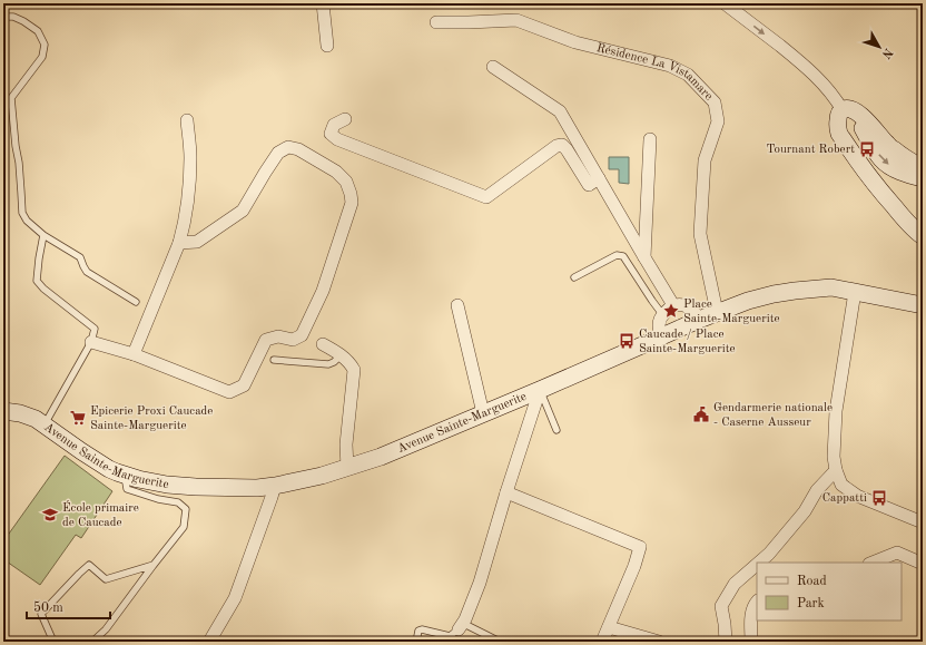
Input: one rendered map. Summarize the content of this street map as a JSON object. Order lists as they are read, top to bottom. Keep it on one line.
{"streets":{"street":["Résidence La Vistamare","Avenue Sainte-Marguerite"]},"crossings":[["Résidence La Vistamare","Avenue Sainte-Marguerite"]],"places":{"bus stop":["Tournant Robert","Caucade / Place Sainte-Marguerite","Cappatti"],"place":["Place Sainte-Marguerite"],"public building":["Gendarmerie nationale - Caserne Ausseur"],"supermarket":["Epicerie Proxi Caucade Sainte-Marguerite"],"school or university":["École primaire de Caucade"]},"legend":["Road","Park"],"scale_bar":"50 m","north":"bottom right"}
